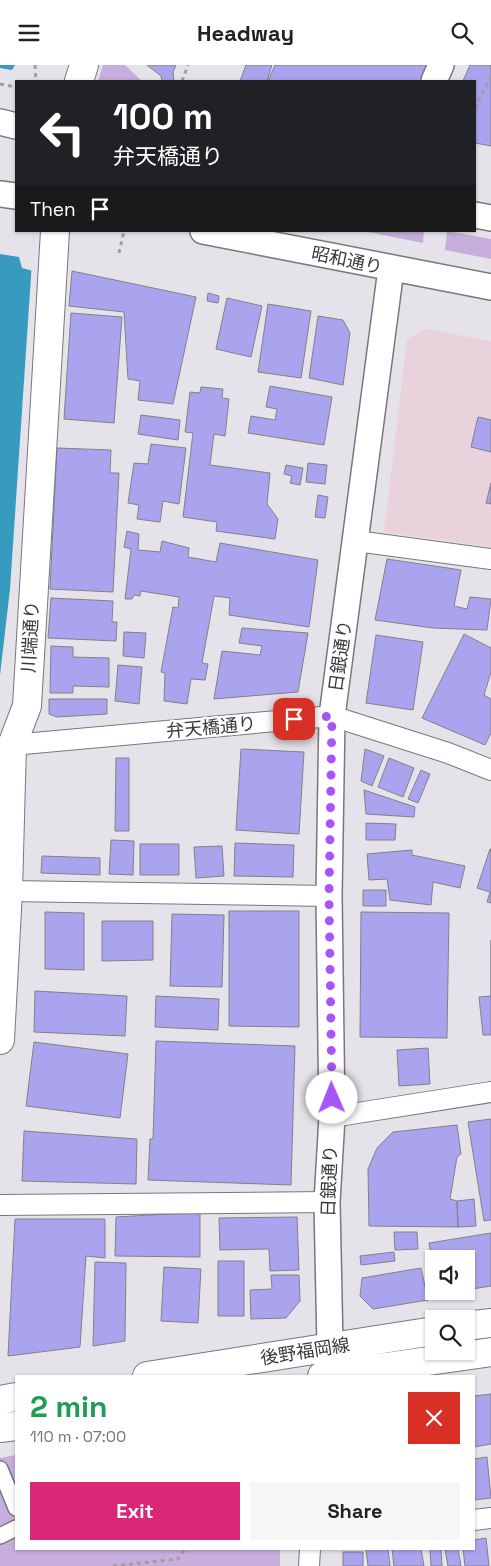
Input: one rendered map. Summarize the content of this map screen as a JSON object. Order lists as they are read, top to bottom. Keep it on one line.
{"streets":{"main road":["川端通り","後野福岡線"],"street":["昭和通り","日銀通り","弁天橋通り"]},"crossings":[["昭和通り","日銀通り"],["川端通り","弁天橋通り"],["日銀通り","弁天橋通り"],["日銀通り","後野福岡線"]],"page":{"header":"Headway","turn":["100 m","弁天橋通り"],"then":"Then","heading":["2 min","110 m · 07:00"],"buttons":["Exit","Share"]}}
